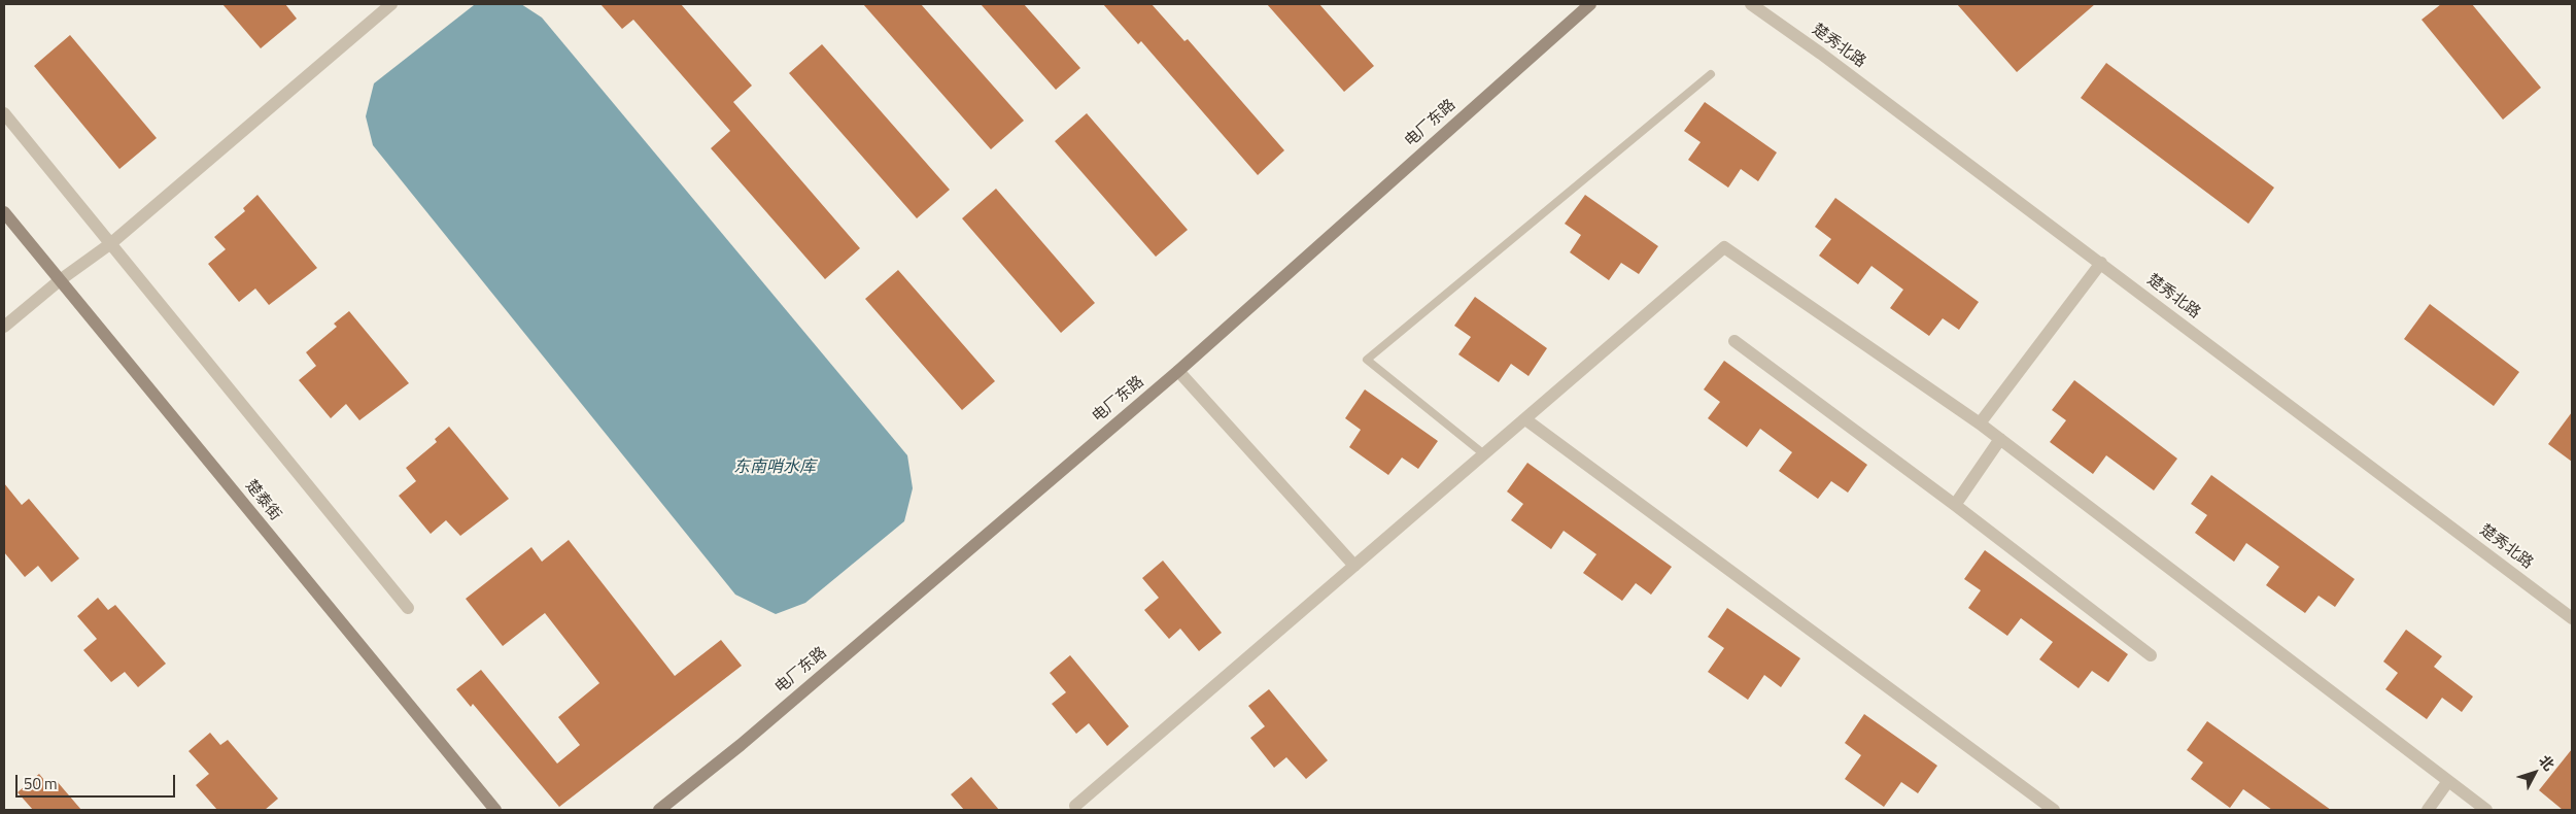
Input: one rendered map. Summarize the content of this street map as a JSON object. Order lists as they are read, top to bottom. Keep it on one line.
{"streets":{"street":["楚秀北路","电厂东路","楚泰街"]},"water":["东南哨水库"],"scale_bar":"50 m","north":"top right"}
